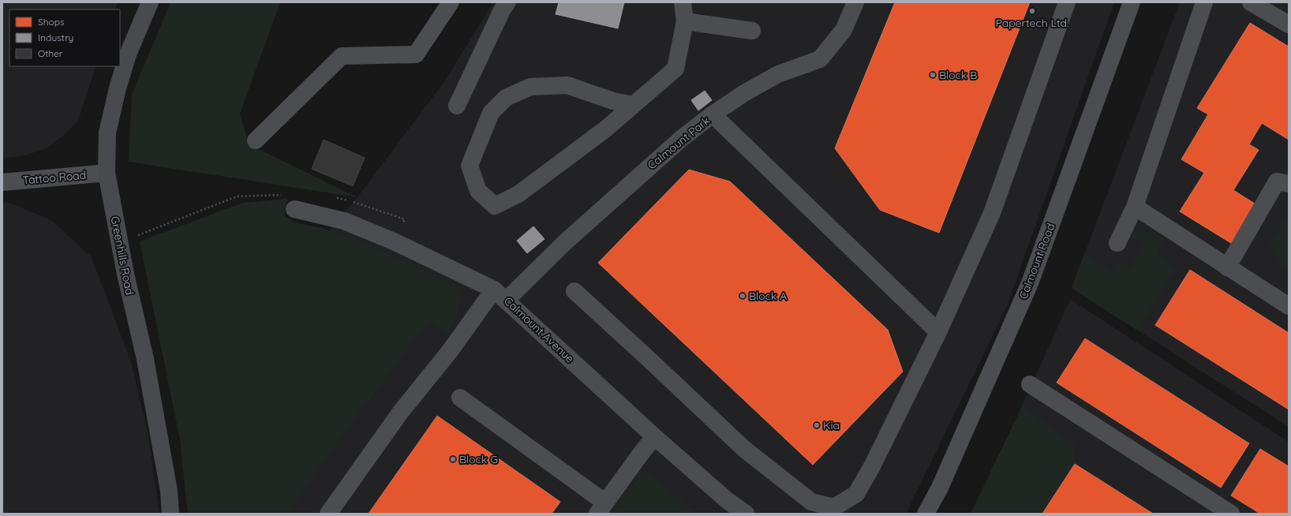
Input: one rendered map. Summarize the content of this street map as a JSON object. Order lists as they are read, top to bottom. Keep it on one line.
{"streets":{"main road":["Greenhills Road"],"street":["Calmount Park","Tattoo Road","Calmount Road","Calmount Avenue"]},"crossings":[["Calmount Park","Calmount Avenue"],["Tattoo Road","Greenhills Road"]],"places":["Papertech Ltd.","Block B","Block A","Kia","Block G"],"legend":["Shops","Industry","Other"]}
